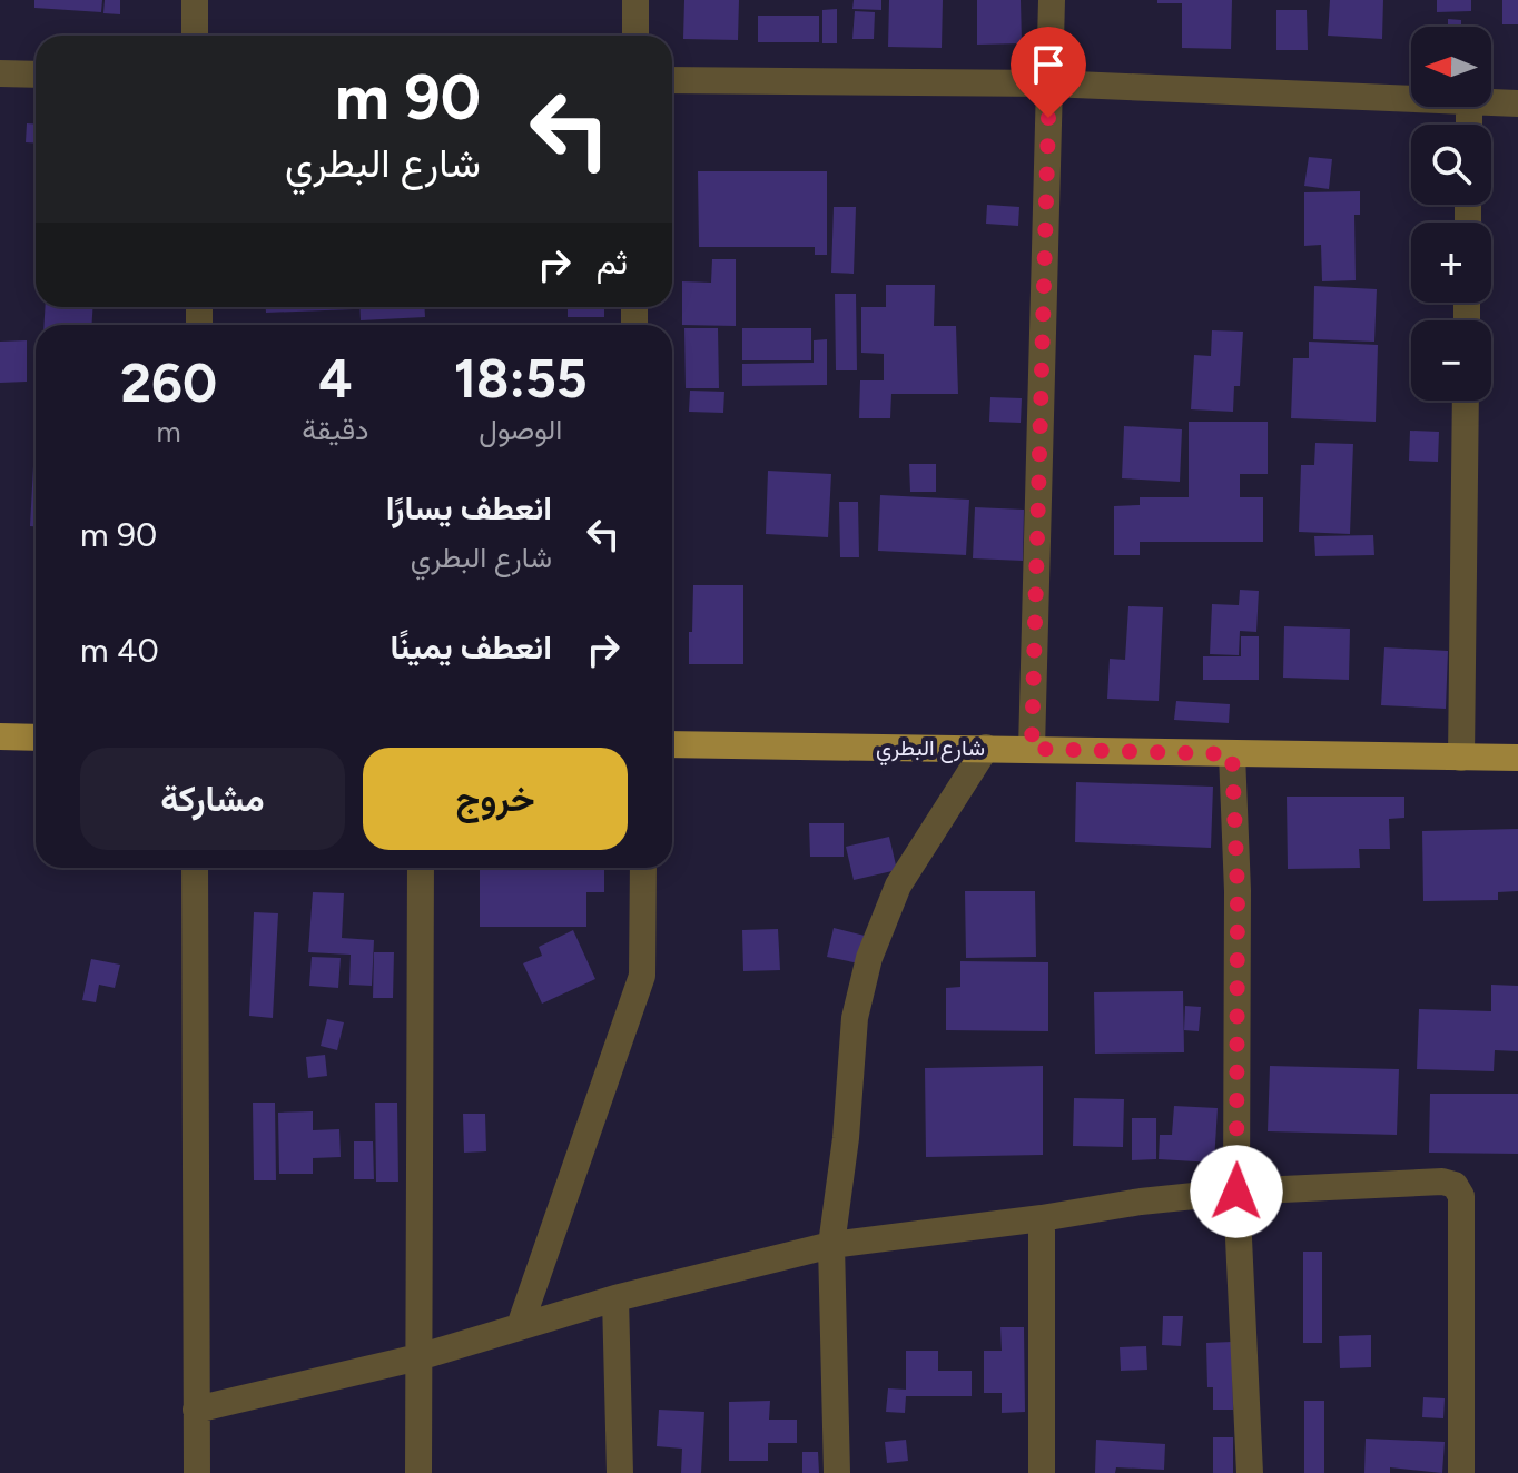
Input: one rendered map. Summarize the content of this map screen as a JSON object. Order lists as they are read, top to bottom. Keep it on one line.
{"streets":{"main road":["شارع البطري"]},"north":"left","page":{"map_buttons":["+","−"],"turn":["90 m","شارع البطري"],"then":"ثم","eta":["18:55","الوصول","4","دقيقة","260","m"],"list":[{"name":"انعطف يسارًا","note":"شارع البطري","value":"90 m"},{"name":"انعطف يمينًا","value":"40 m"}],"buttons":["خروج","مشاركة"]}}
